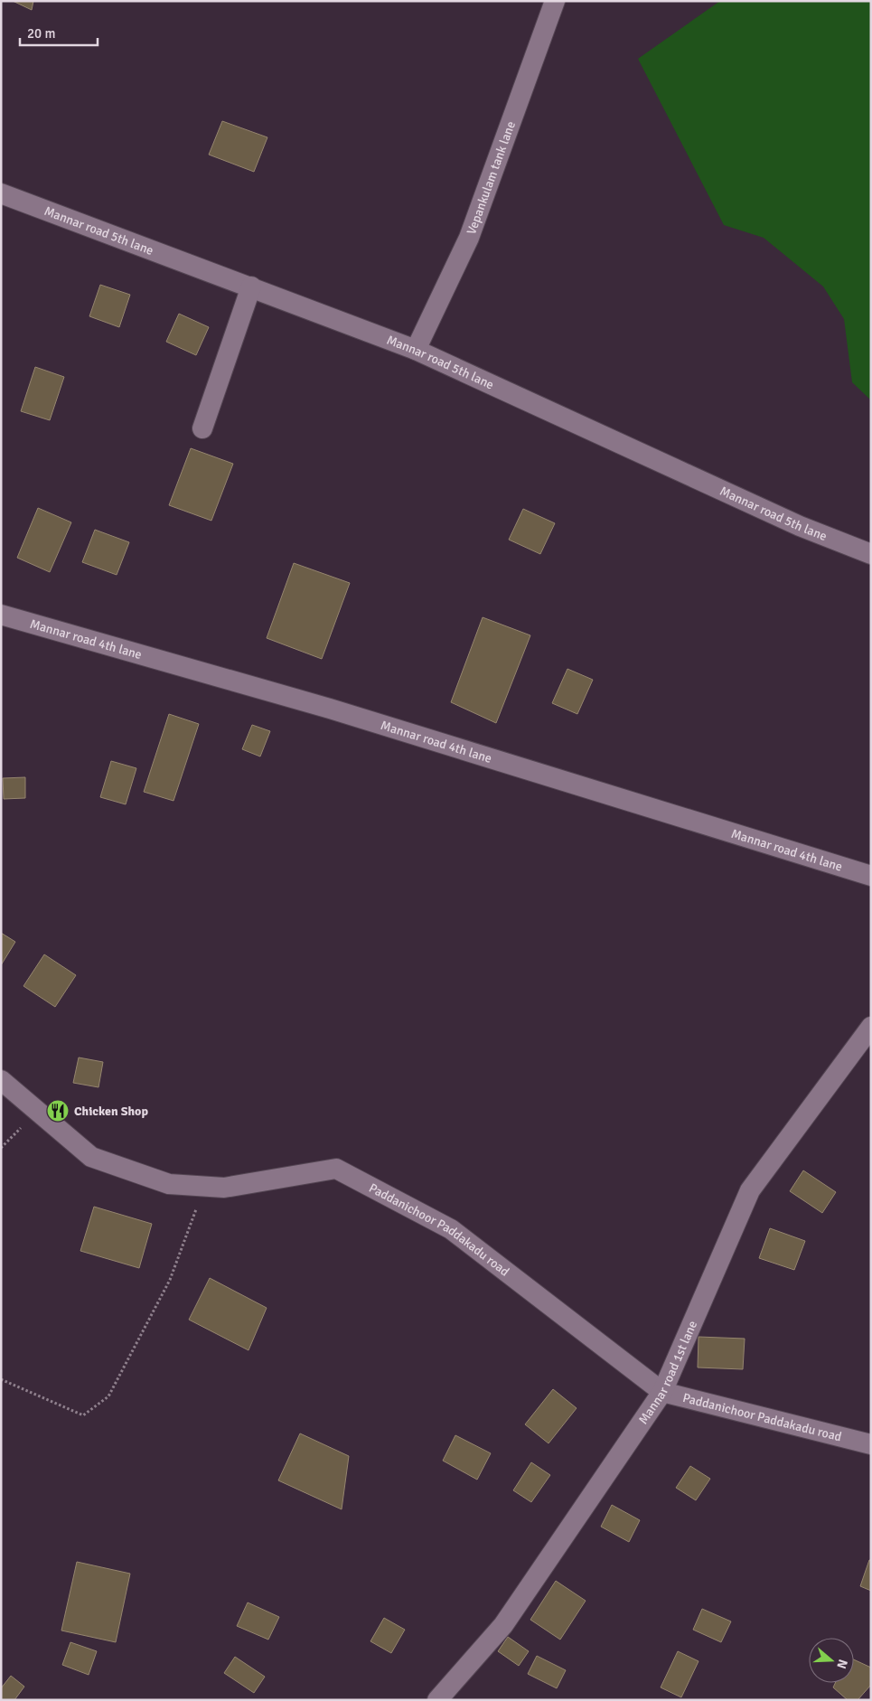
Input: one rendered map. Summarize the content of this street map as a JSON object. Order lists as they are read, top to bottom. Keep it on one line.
{"streets":{"street":["Vepankulam tank lane","Mannar road 5th lane","Mannar road 4th lane","Paddanichoor Paddakadu road","Mannar road 1st lane"]},"crossings":[["Vepankulam tank lane","Mannar road 5th lane"],["Paddanichoor Paddakadu road","Mannar road 1st lane"]],"places":{"restaurant":["Chicken Shop"]},"scale_bar":"20 m","north":"right"}
